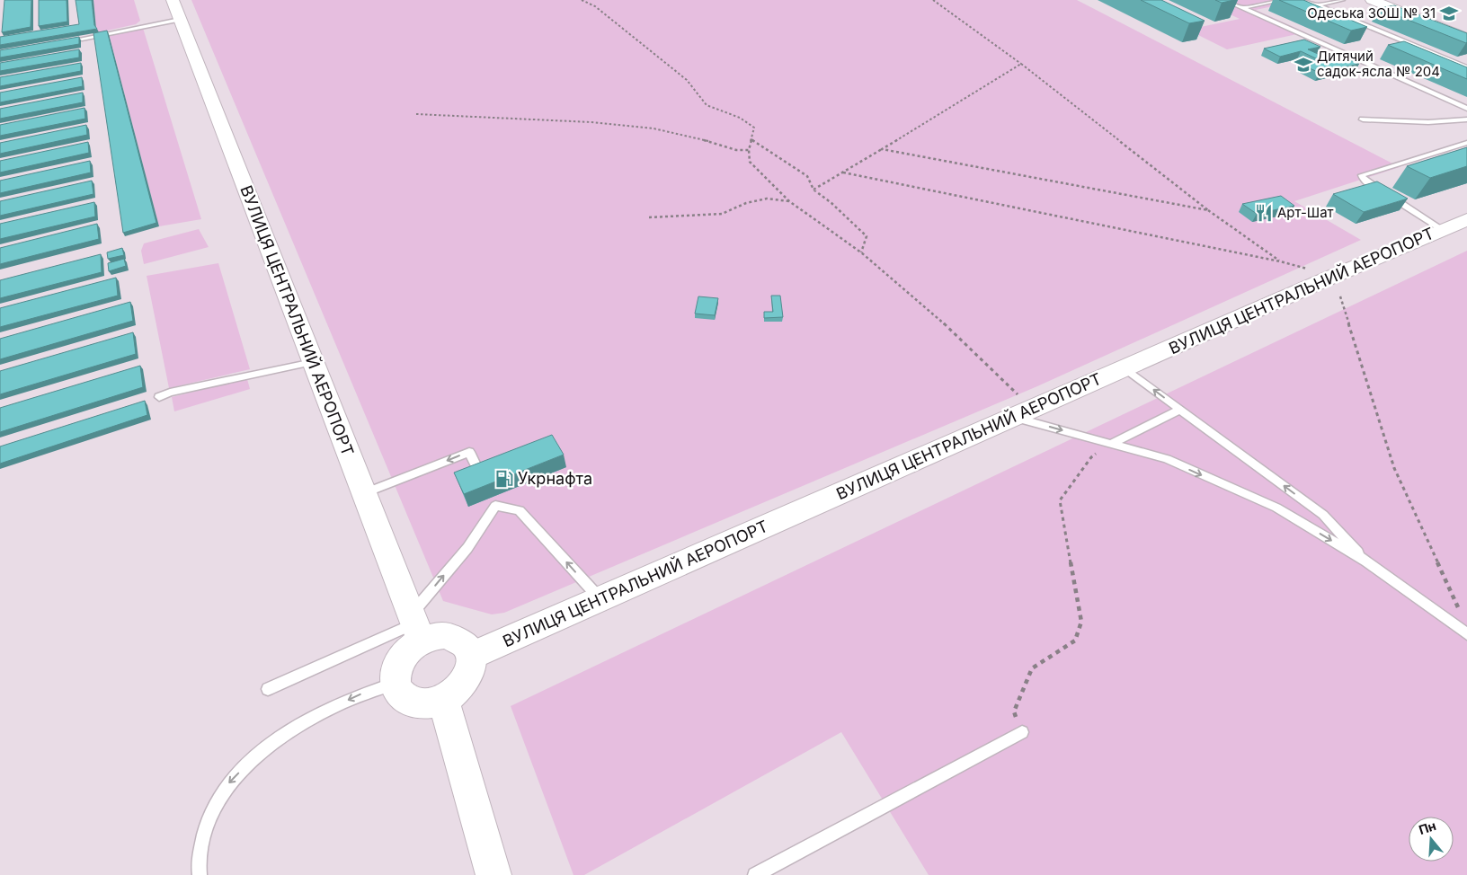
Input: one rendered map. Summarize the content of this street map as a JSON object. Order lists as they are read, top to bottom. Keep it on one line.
{"streets":{"main road":["ВУЛИЦЯ ЦЕНТРАЛЬНИЙ АЕРОПОРТ"]},"places":{"school or university":["Одеська ЗОШ № 31","Дитячий садок-ясла № 204"],"restaurant":["Арт-Шат"],"fuel station":["Укрнафта"]},"north":"top"}
